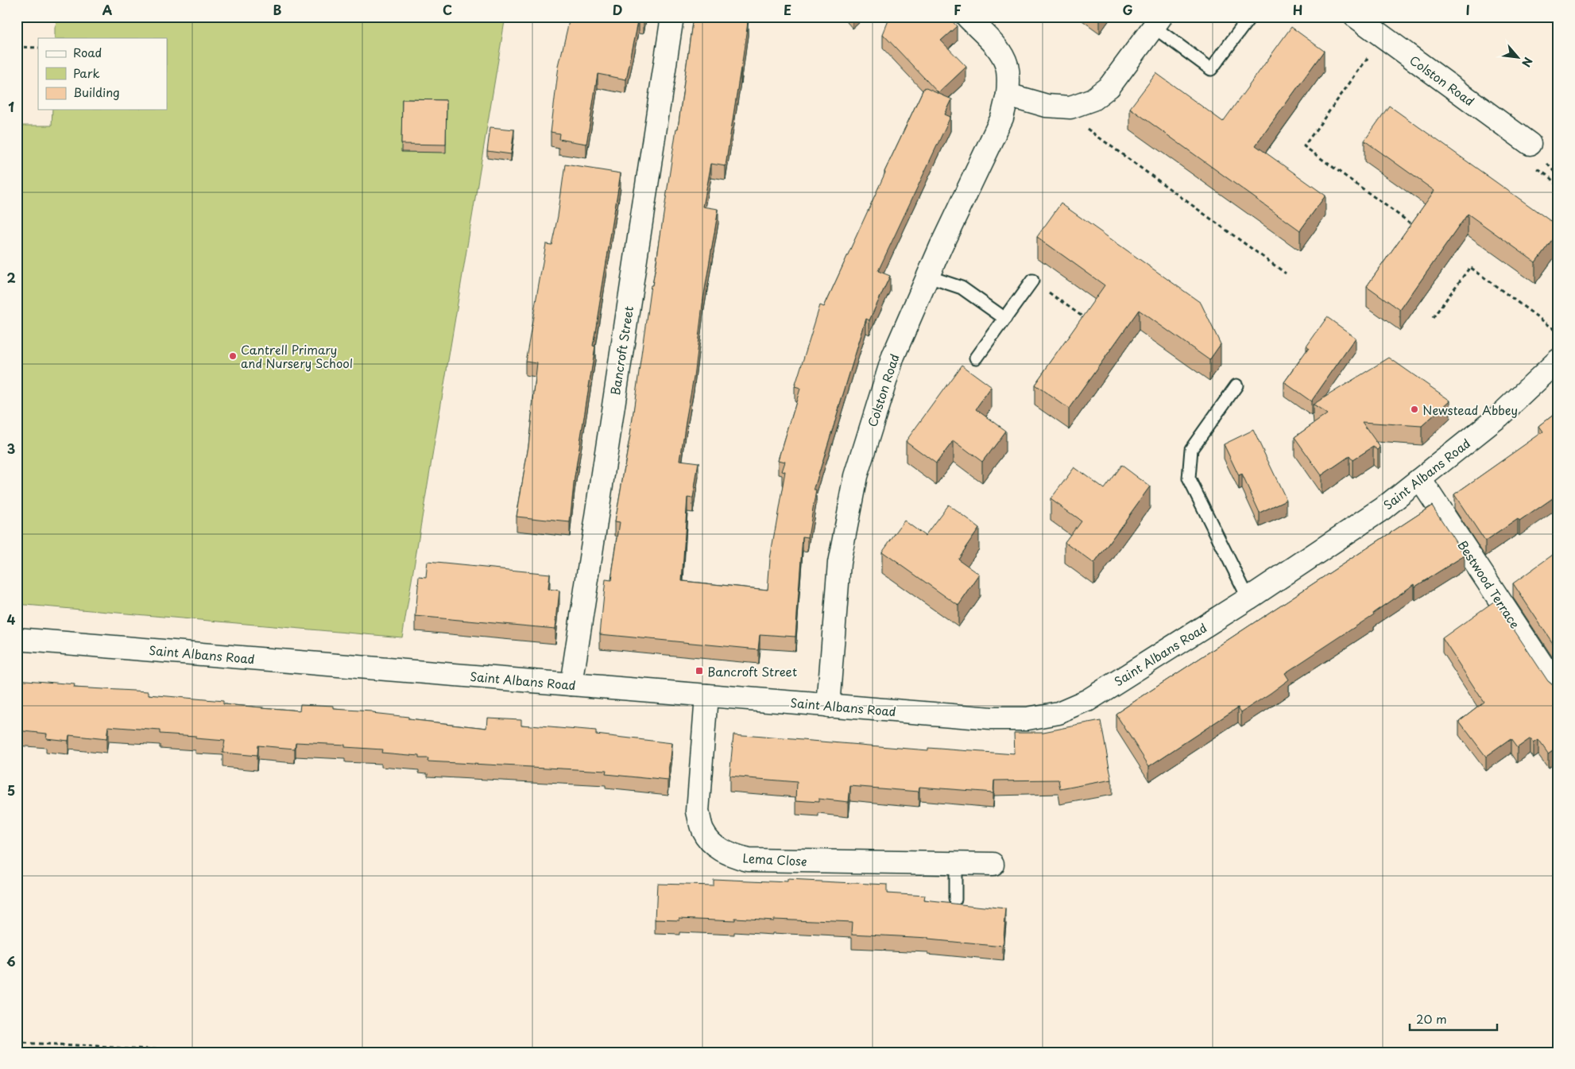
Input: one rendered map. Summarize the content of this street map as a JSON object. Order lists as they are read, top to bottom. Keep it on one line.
{"streets":{"street":["Colston Road","Bancroft Street","Saint Albans Road","Bestwood Terrace","Lema Close"]},"crossings":[["Colston Road","Saint Albans Road"],["Bancroft Street","Saint Albans Road"],["Saint Albans Road","Bestwood Terrace"],["Saint Albans Road","Lema Close"]],"places":{"other":["Cantrell Primary and Nursery School","Newstead Abbey"],"transit":["Bancroft Street"]},"legend":["Road","Park","Building"],"scale_bar":"20 m","north":"bottom right","grid":{"columns":["A","B","C","D","E","F","G","H","I"],"rows":["1","2","3","4","5","6"]}}
